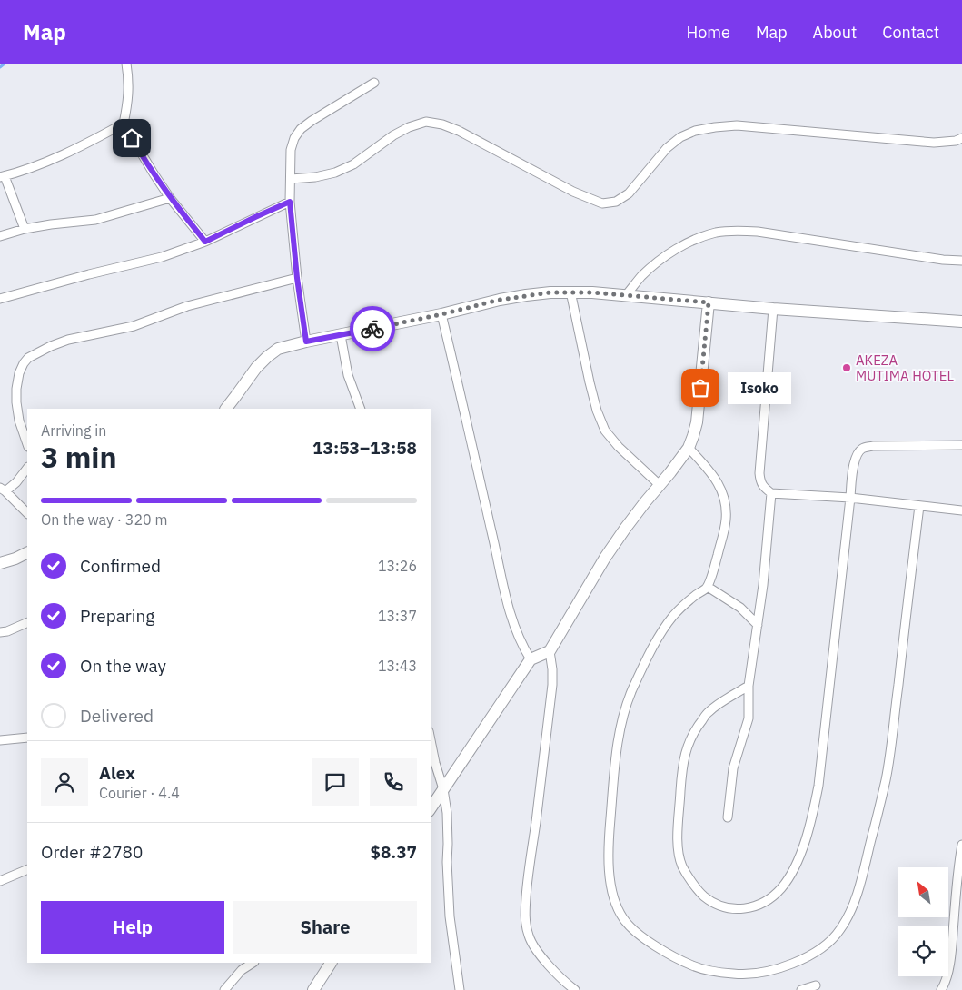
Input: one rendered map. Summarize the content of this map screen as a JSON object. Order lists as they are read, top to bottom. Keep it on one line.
{"places":["AKEZA MUTIMA HOTEL","Isoko"],"north":"top left","page":{"header":"Map","nav":["Home","Map","About","Contact"],"bubble":"Isoko","heading":["3 min","Arriving in","13:53–13:58"],"panel":["Alex","Courier · 4.4","Order #2780","$8.37"],"bar":"On the way · 320 m","list":[["Confirmed","13:26"],["Preparing","13:37"],["On the way","13:43"],"Delivered"],"buttons":["Help","Share"]}}
